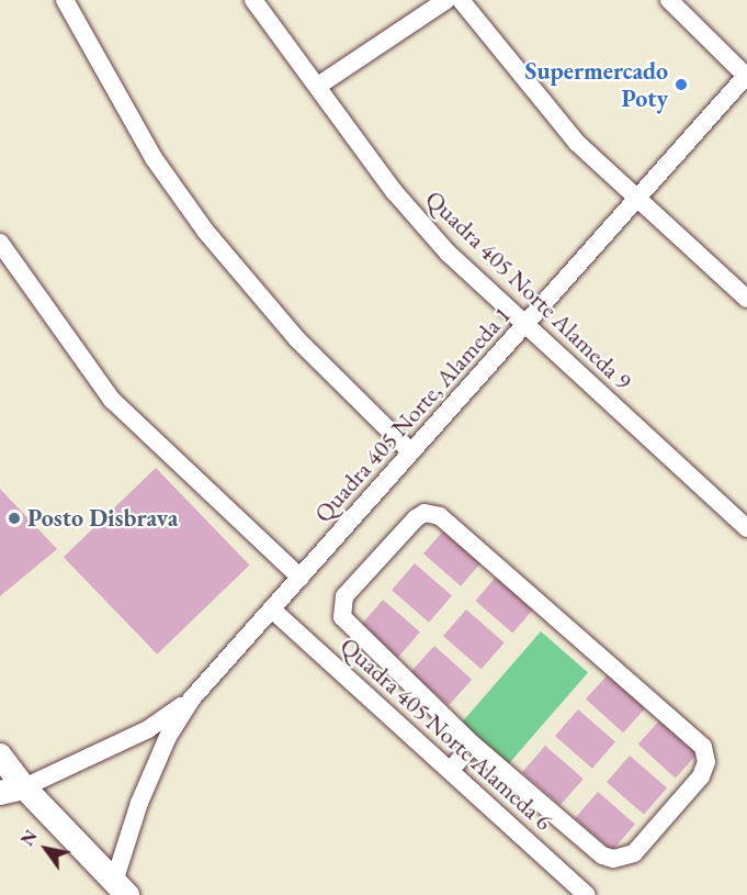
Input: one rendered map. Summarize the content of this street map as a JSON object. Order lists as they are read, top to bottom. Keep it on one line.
{"streets":{"street":["Quadra 405 Norte Alameda 9","Quadra 405 Norte, Alameda 1","Quadra 405 Norte Alameda 6"]},"crossings":[["Quadra 405 Norte Alameda 9","Quadra 405 Norte, Alameda 1"],["Quadra 405 Norte, Alameda 1","Quadra 405 Norte Alameda 6"]],"places":["Supermercado Poty","Posto Disbrava"],"north":"top left"}
